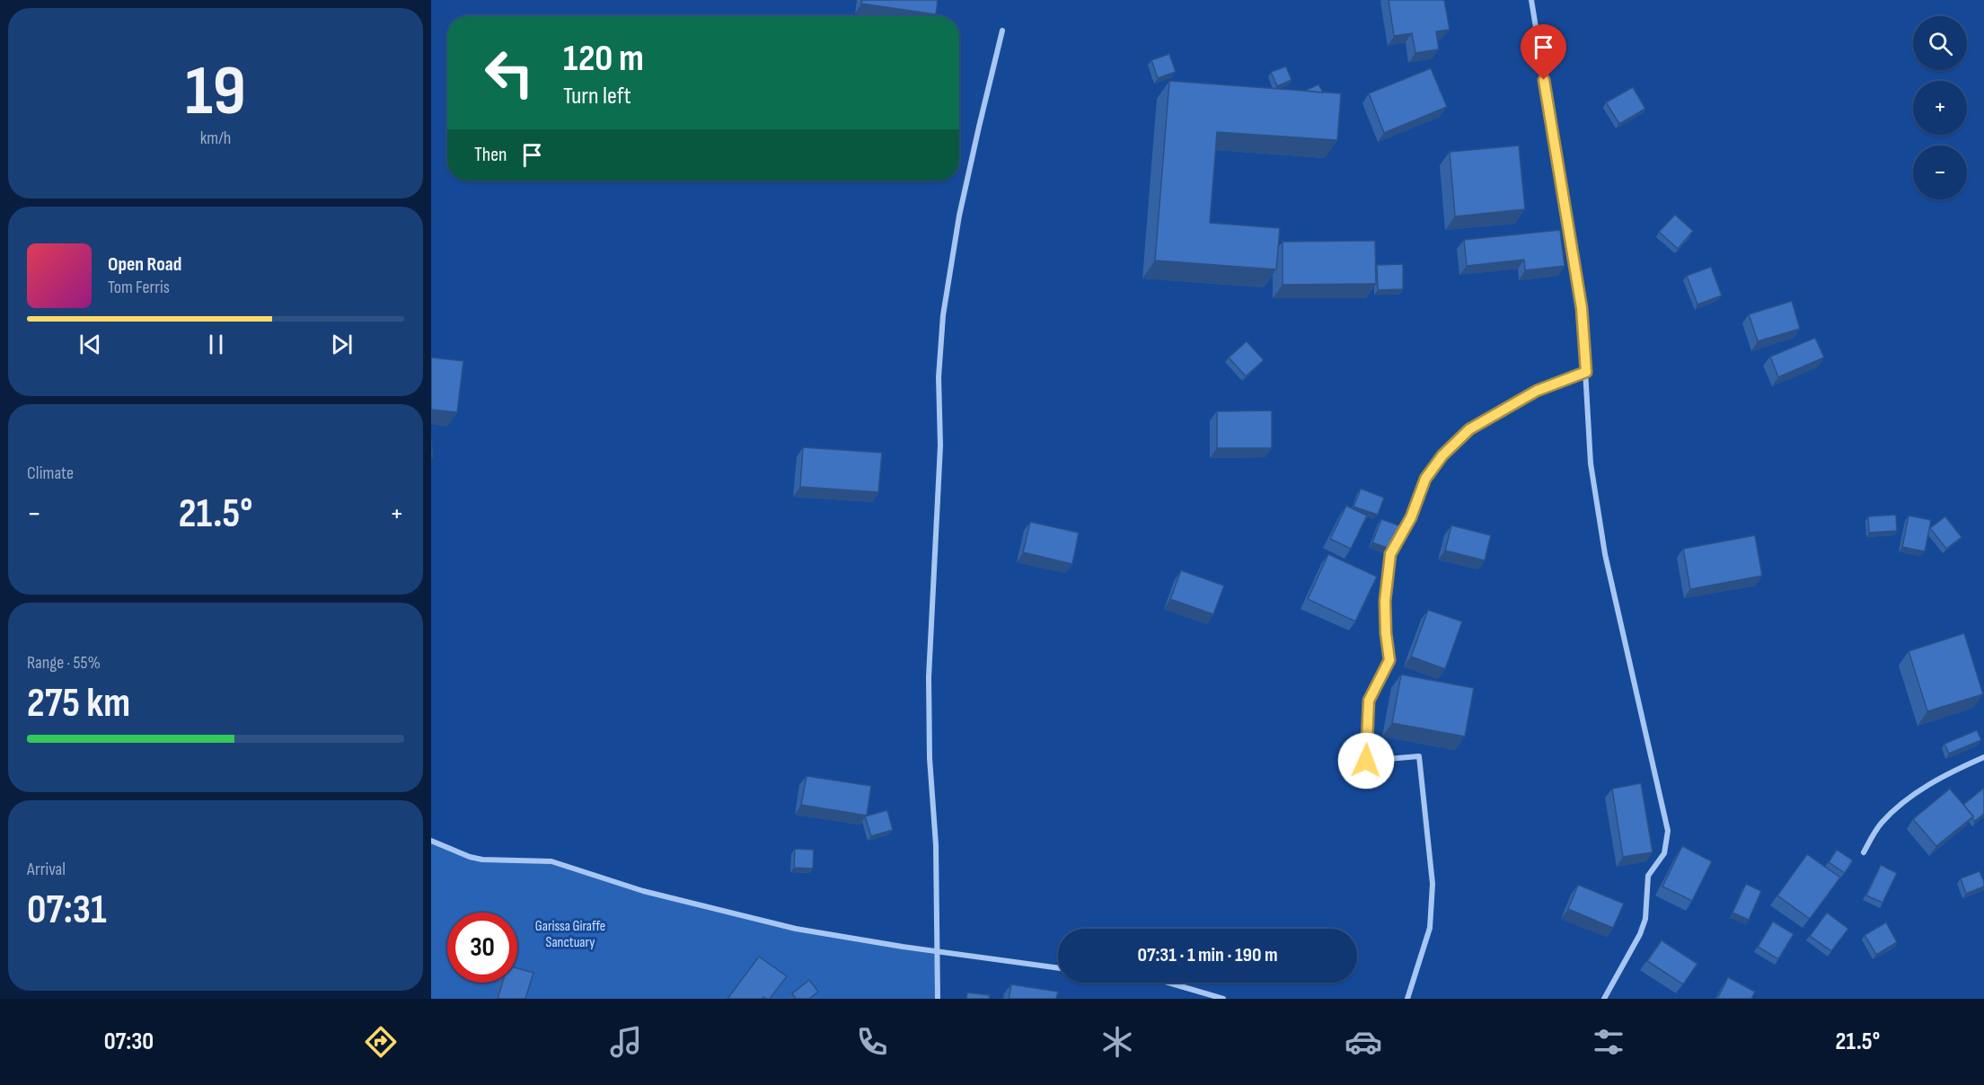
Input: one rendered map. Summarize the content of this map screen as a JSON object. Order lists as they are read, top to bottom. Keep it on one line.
{"parks":["Garissa Giraffe Sanctuary"],"page":{"tile":[["19","km/h"],"Climate",["Range · 55%","275 km"],["Arrival","07:31"]],"map_buttons":["+","−"],"turn":["120 m","Turn left"],"then":"Then","song":["Open Road","Tom Ferris"],"heat":["−","21.5°","+"],"limit":"30","trip":"07:31 · 1 min · 190 m","tabs":["07:30","21.5°"]}}
